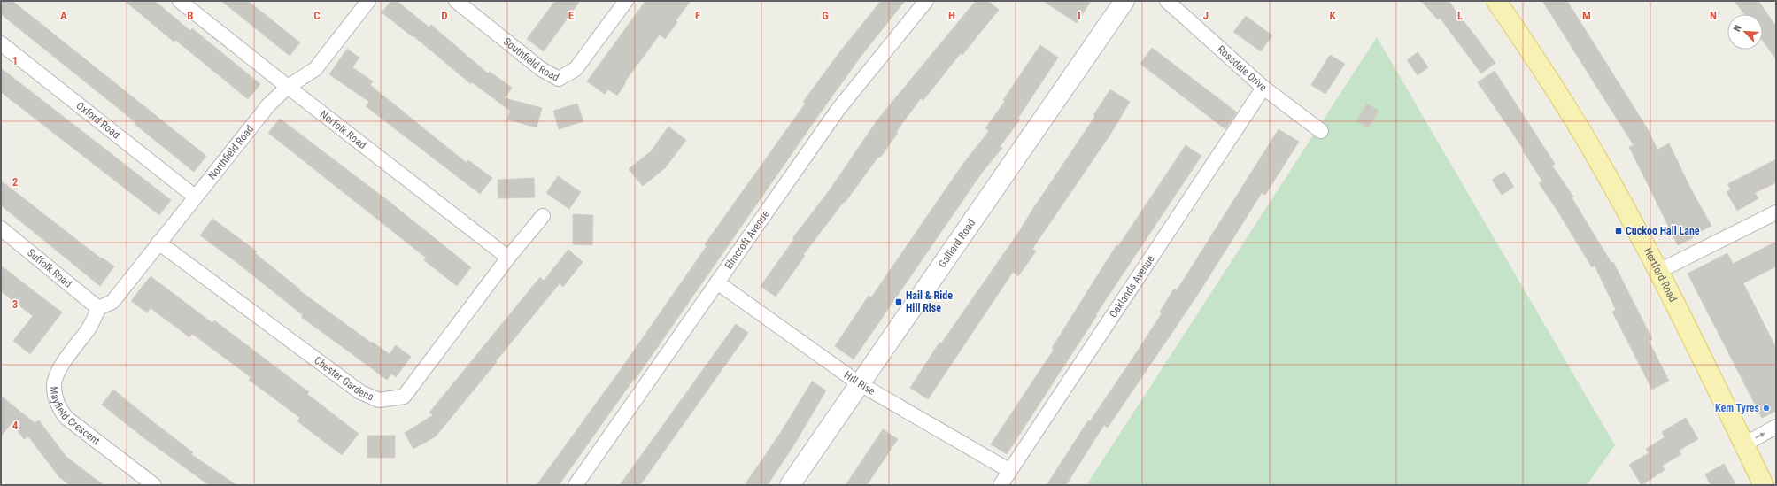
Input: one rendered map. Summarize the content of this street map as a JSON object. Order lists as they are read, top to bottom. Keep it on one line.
{"streets":{"main road":["Hertford Road"],"street":["Southfield Road","Rossdale Drive","Oxford Road","Norfolk Road","Northfield Road","Elmcroft Avenue","Galliard Road","Suffolk Road","Oaklands Avenue","Chester Gardens","Hill Rise","Mayfield Crescent"]},"crossings":[["Rossdale Drive","Oaklands Avenue"],["Oxford Road","Northfield Road"],["Norfolk Road","Northfield Road"],["Norfolk Road","Chester Gardens"],["Northfield Road","Suffolk Road"],["Northfield Road","Chester Gardens"],["Northfield Road","Mayfield Crescent"],["Elmcroft Avenue","Hill Rise"],["Galliard Road","Hill Rise"],["Suffolk Road","Mayfield Crescent"],["Oaklands Avenue","Hill Rise"]],"places":{"transit":["Cuckoo Hall Lane","Hail & Ride Hill Rise"],"other":["Kem Tyres"]},"north":"top left","grid":{"columns":["A","B","C","D","E","F","G","H","I","J","K","L","M","N"],"rows":["1","2","3","4"]}}
